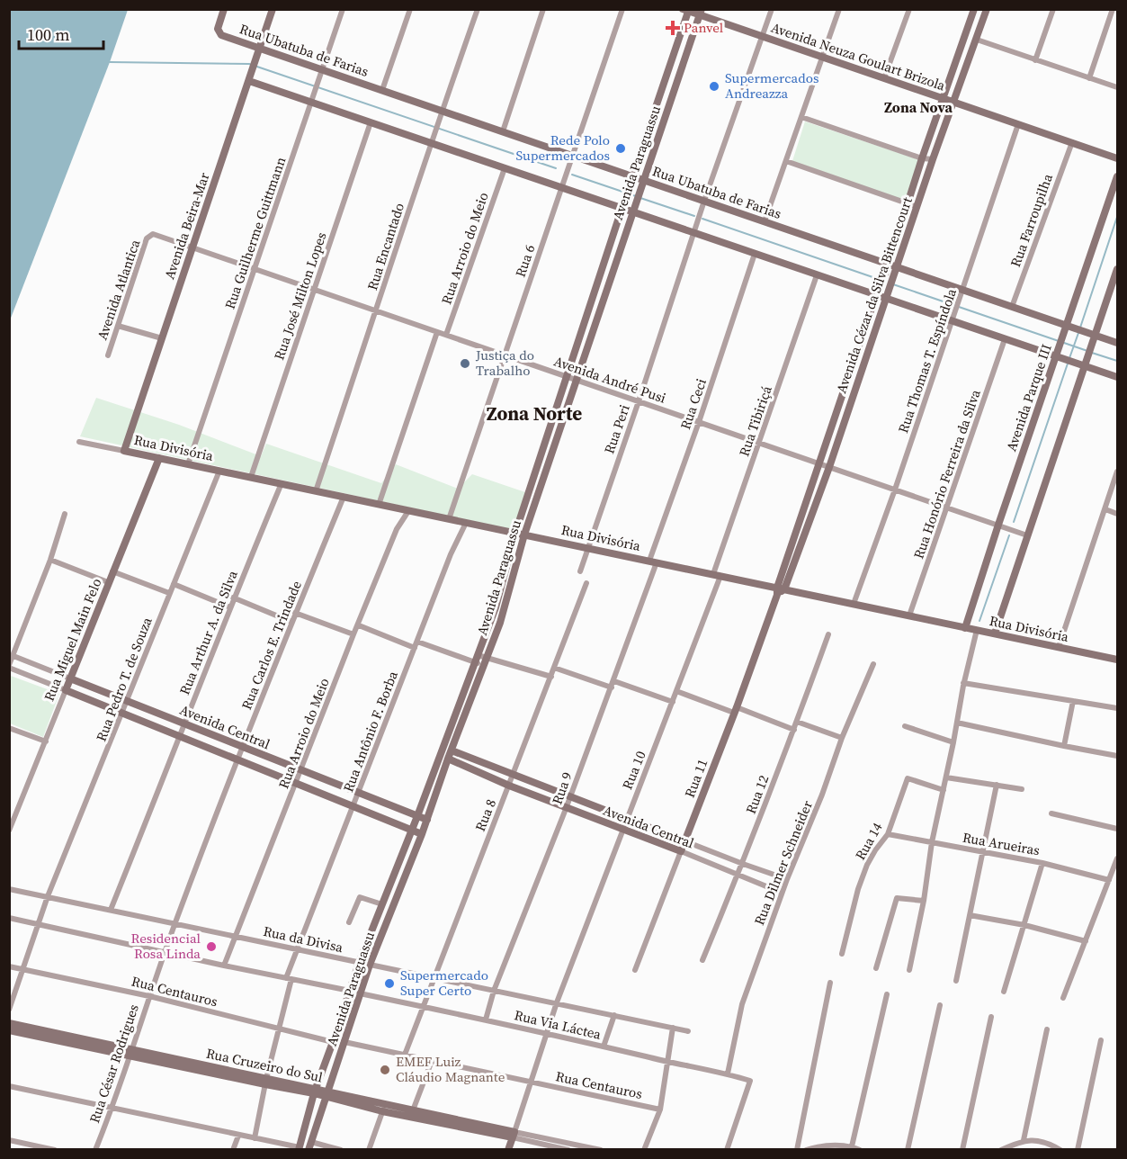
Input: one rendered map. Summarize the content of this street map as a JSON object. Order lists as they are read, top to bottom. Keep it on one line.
{"streets":{"street":["Rua Ubatuba de Farias","Avenida Neuza Goulart Brizola","Avenida Paraguassu","Rua Farroupilha","Avenida Beira-Mar","Rua Guilherme Guittmann","Rua Encantado","Rua Arroio do Meio","Rua 6","Avenida Atlantica","Avenida Cézar da Silva Bittencourt","Rua José Milton Lopes","Rua Thomas T. Espíndola","Avenida André Pusi","Avenida Parque III","Rua Ceci","Rua Tibiriçá","Rua Peri","Rua Divisória","Rua Honório Ferreira da Silva","Rua Arthur A. da Silva","Rua Miguel Main Felo","Rua Carlos E. Trindade","Rua Pedro T. de Souza","Avenida Central","Rua Antônio F. Borba","Rua 10","Rua 11","Rua 9","Rua 12","Rua 8","Rua 14","Rua Arueiras","Rua Dilmer Schneider","Rua da Divisa","Rua Centauros","Rua Via Láctea","Rua César Rodrigues","Rua Cruzeiro do Sul"]},"crossings":[["Rua Ubatuba de Farias","Avenida Paraguassu"],["Rua Ubatuba de Farias","Rua Farroupilha"],["Rua Ubatuba de Farias","Avenida Beira-Mar"],["Rua Ubatuba de Farias","Rua Guilherme Guittmann"],["Rua Ubatuba de Farias","Rua Encantado"],["Rua Ubatuba de Farias","Rua 6"],["Rua Ubatuba de Farias","Avenida Cézar da Silva Bittencourt"],["Rua Ubatuba de Farias","Rua Thomas T. Espíndola"],["Rua Ubatuba de Farias","Avenida Parque III"],["Rua Ubatuba de Farias","Rua Peri"],["Avenida Neuza Goulart Brizola","Avenida Paraguassu"],["Avenida Neuza Goulart Brizola","Rua Farroupilha"],["Avenida Neuza Goulart Brizola","Avenida Cézar da Silva Bittencourt"],["Avenida Neuza Goulart Brizola","Rua Thomas T. Espíndola"],["Avenida Paraguassu","Avenida André Pusi"],["Avenida Paraguassu","Rua Divisória"],["Avenida Paraguassu","Avenida Central"],["Avenida Paraguassu","Rua da Divisa"],["Avenida Paraguassu","Rua Centauros"],["Avenida Paraguassu","Rua Via Láctea"],["Avenida Paraguassu","Rua Cruzeiro do Sul"],["Avenida Beira-Mar","Avenida André Pusi"],["Avenida Beira-Mar","Rua Divisória"],["Rua Guilherme Guittmann","Avenida André Pusi"],["Rua Guilherme Guittmann","Rua Divisória"],["Rua Encantado","Avenida André Pusi"],["Rua Encantado","Rua Divisória"],["Rua Arroio do Meio","Avenida André Pusi"],["Rua Arroio do Meio","Rua Divisória"],["Rua Arroio do Meio","Avenida Central"],["Rua Arroio do Meio","Rua da Divisa"],["Rua 6","Avenida André Pusi"],["Rua 6","Rua Divisória"],["Avenida Atlantica","Avenida André Pusi"],["Avenida Cézar da Silva Bittencourt","Avenida André Pusi"],["Avenida Cézar da Silva Bittencourt","Rua Divisória"],["Avenida Cézar da Silva Bittencourt","Rua 11"],["Rua José Milton Lopes","Avenida André Pusi"],["Rua José Milton Lopes","Rua Divisória"],["Rua Thomas T. Espíndola","Avenida André Pusi"],["Rua Thomas T. Espíndola","Rua Divisória"],["Avenida André Pusi","Avenida Parque III"],["Avenida André Pusi","Rua Ceci"],["Avenida André Pusi","Rua Tibiriçá"],["Avenida André Pusi","Rua Peri"],["Avenida André Pusi","Rua Honório Ferreira da Silva"],["Avenida Parque III","Rua Divisória"],["Rua Ceci","Rua Divisória"],["Rua Ceci","Rua 9"],["Rua Tibiriçá","Rua Divisória"],["Rua Tibiriçá","Rua 10"],["Rua Peri","Rua Divisória"],["Rua Divisória","Rua Honório Ferreira da Silva"],["Rua Divisória","Rua Arthur A. da Silva"],["Rua Divisória","Rua Miguel Main Felo"],["Rua Divisória","Rua Carlos E. Trindade"],["Rua Divisória","Rua Pedro T. de Souza"],["Rua Divisória","Rua Antônio F. Borba"],["Rua Divisória","Rua 10"],["Rua Divisória","Rua 11"],["Rua Divisória","Rua 9"],["Rua Arthur A. da Silva","Avenida Central"],["Rua Arthur A. da Silva","Rua da Divisa"],["Rua Miguel Main Felo","Avenida Central"],["Rua Carlos E. Trindade","Avenida Central"],["Rua Carlos E. Trindade","Rua da Divisa"],["Rua Carlos E. Trindade","Rua César Rodrigues"],["Rua Pedro T. de Souza","Avenida Central"],["Rua Pedro T. de Souza","Rua da Divisa"],["Rua Pedro T. de Souza","Rua Centauros"],["Avenida Central","Rua Antônio F. Borba"],["Avenida Central","Rua 10"],["Avenida Central","Rua 11"],["Avenida Central","Rua 9"],["Avenida Central","Rua 12"],["Avenida Central","Rua 8"],["Avenida Central","Rua Dilmer Schneider"],["Rua Antônio F. Borba","Rua da Divisa"],["Rua Antônio F. Borba","Rua Centauros"],["Rua Antônio F. Borba","Rua Cruzeiro do Sul"],["Rua 10","Rua da Divisa"],["Rua 10","Rua Centauros"],["Rua 10","Rua Via Láctea"],["Rua 10","Rua Cruzeiro do Sul"],["Rua 9","Rua da Divisa"],["Rua 9","Rua Via Láctea"],["Rua 8","Rua da Divisa"],["Rua 8","Rua Centauros"],["Rua 8","Rua Via Láctea"],["Rua 14","Rua Arueiras"],["Rua Dilmer Schneider","Rua Via Láctea"],["Rua da Divisa","Rua César Rodrigues"],["Rua Centauros","Rua César Rodrigues"],["Rua César Rodrigues","Rua Cruzeiro do Sul"]],"districts":["Zona Nova","Zona Norte"],"places":{"health":["Panvel"],"other":["Supermercados Andreazza","Rede Polo Supermercados","Justiça do Trabalho","Residencial Rosa Linda","Supermercado Super Certo","EMEF Luiz Cláudio Magnante"]},"scale_bar":"100 m"}
